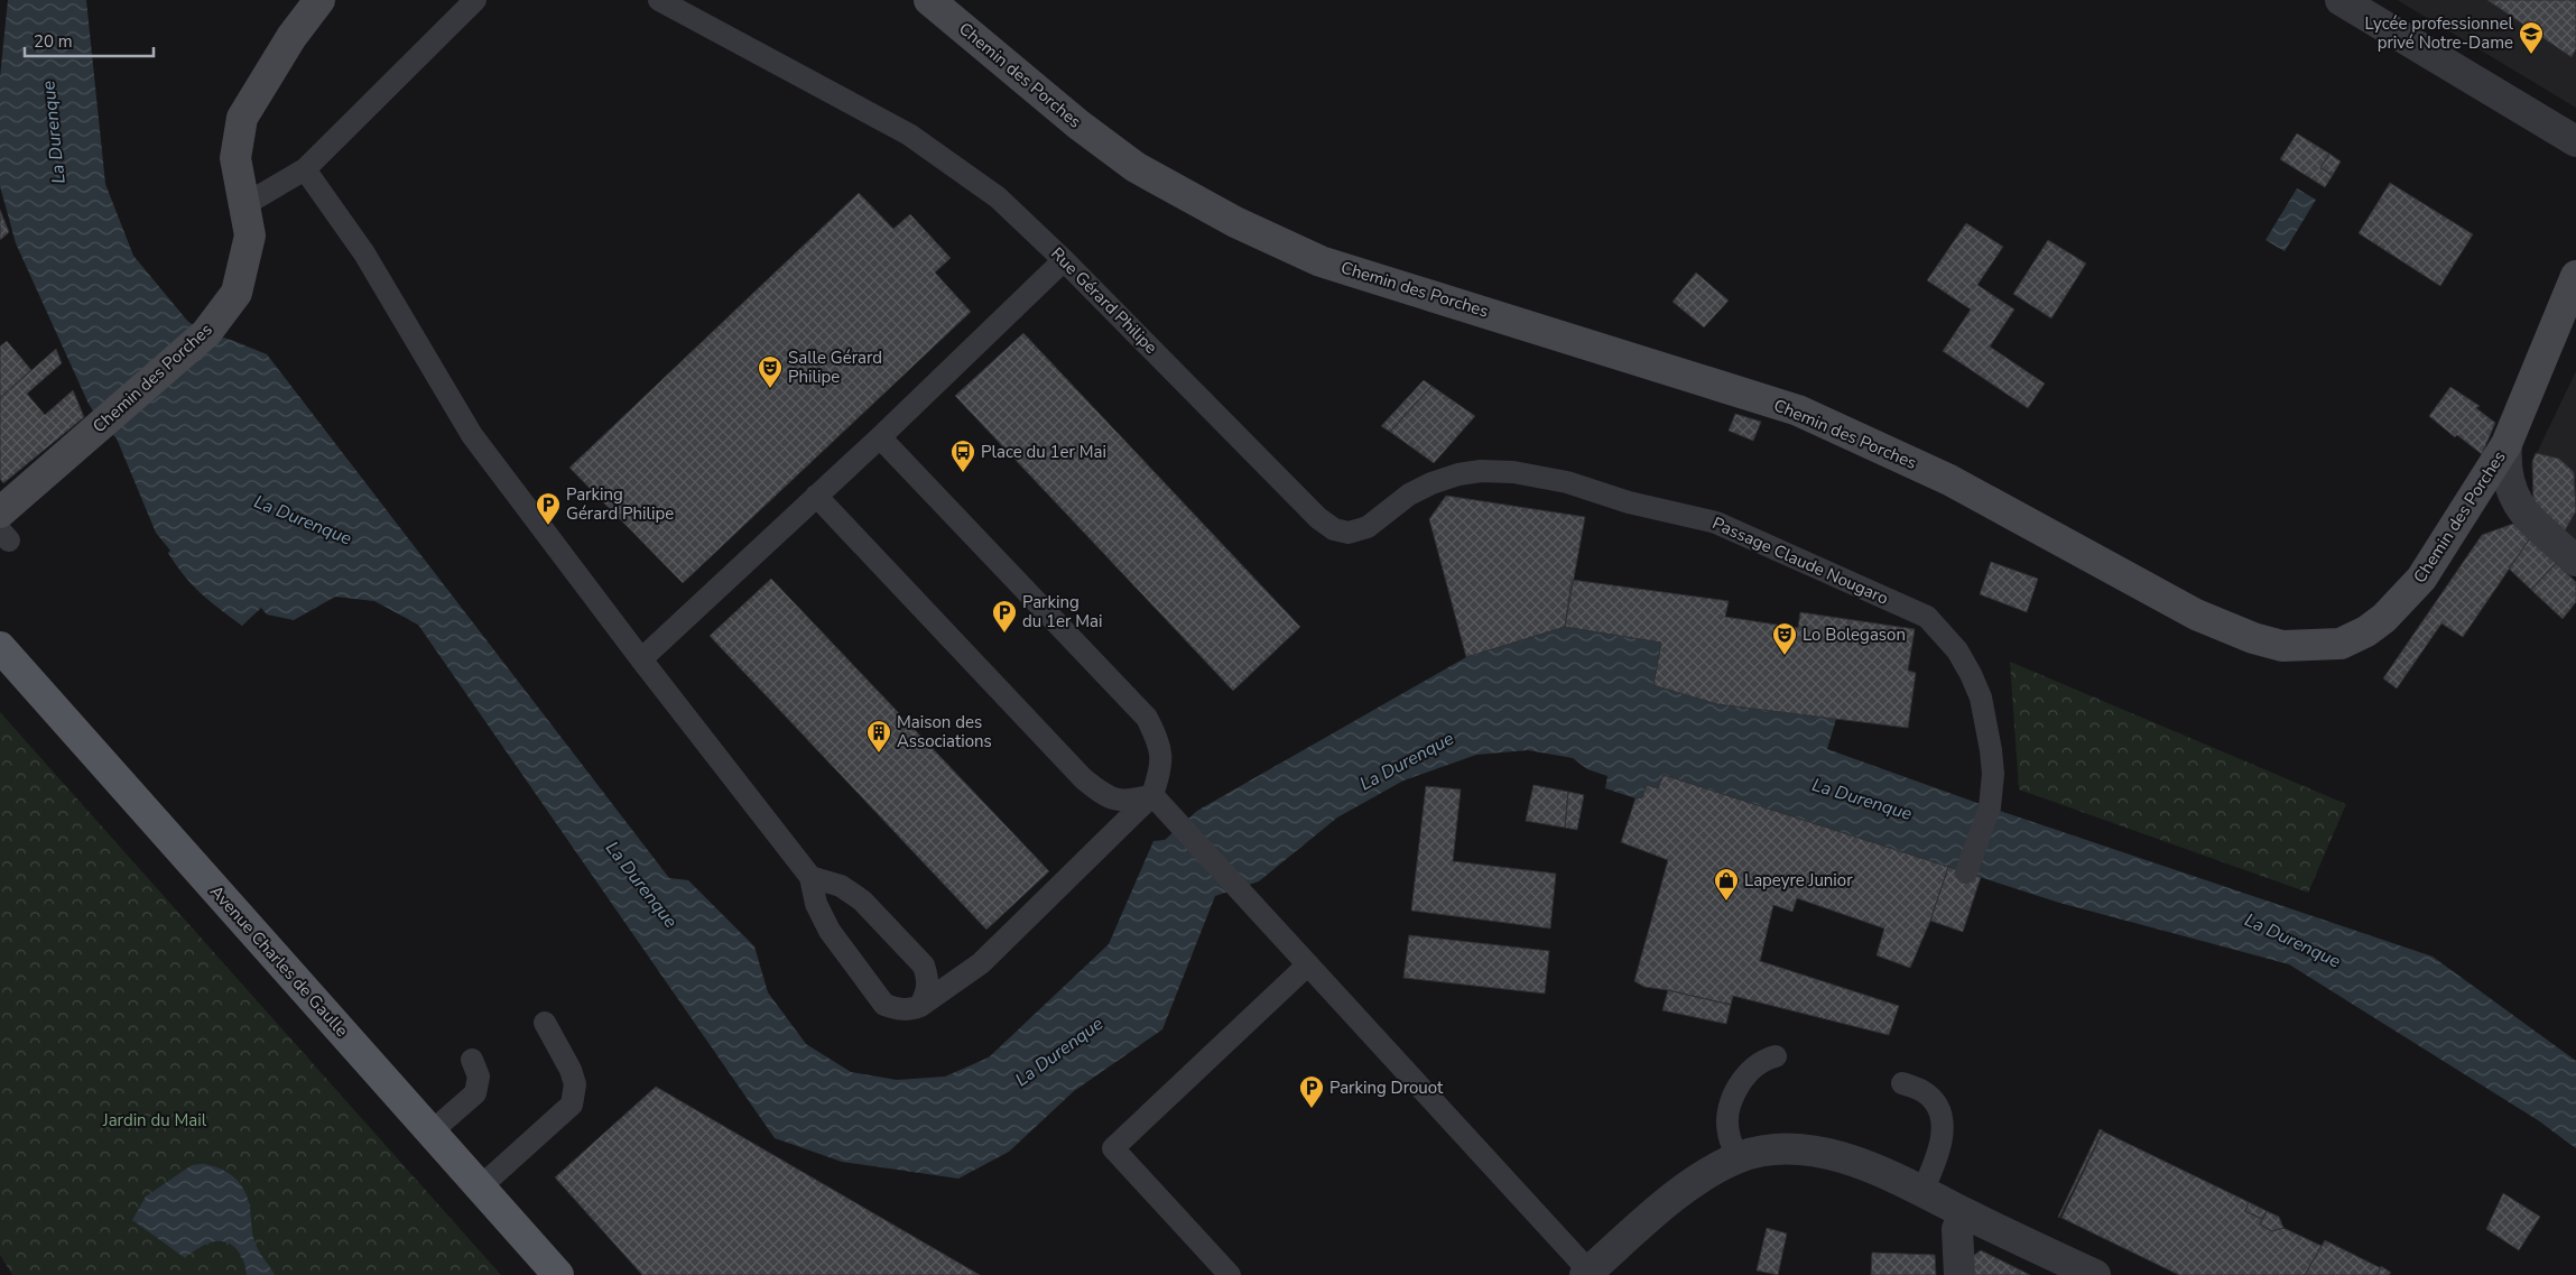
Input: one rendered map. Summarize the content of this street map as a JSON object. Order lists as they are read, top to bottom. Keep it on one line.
{"streets":{"main road":["Avenue Charles de Gaulle"],"street":["Chemin des Porches"],"lane":["Rue Gérard Philipe","Passage Claude Nougaro"]},"crossings":[["Rue Gérard Philipe","Passage Claude Nougaro"]],"water":["La Durenque"],"parks":["Jardin du Mail"],"places":{"school or university":["Lycée professionnel privé Notre-Dame"],"theatre":["Salle Gérard Philipe","Lo Bolegason"],"bus stop":["Place du 1er Mai"],"parking":["Parking Gérard Philipe","Parking du 1er Mai","Parking Drouot"],"building":["Maison des Associations"],"shop":["Lapeyre Junior"]},"scale_bar":"20 m"}
